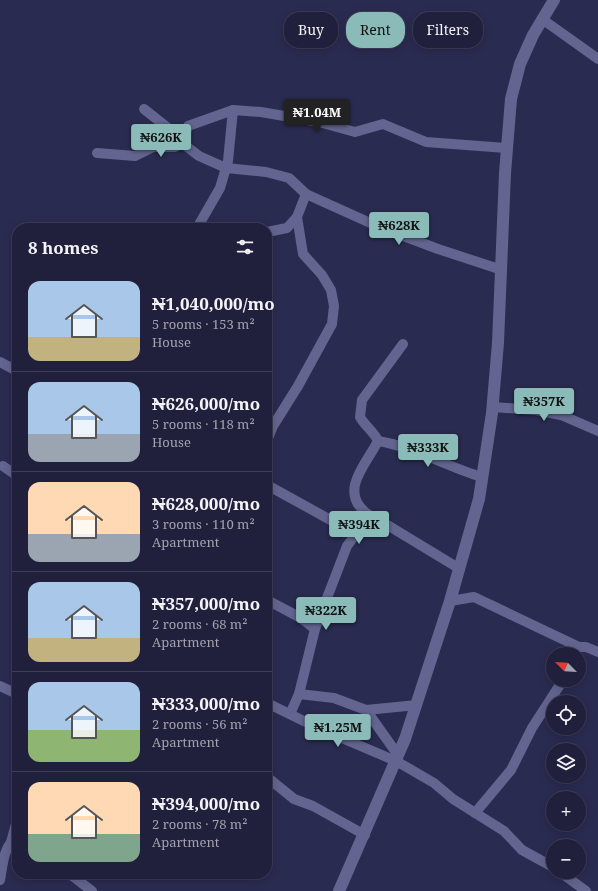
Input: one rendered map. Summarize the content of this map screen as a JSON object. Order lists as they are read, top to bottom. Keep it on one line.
{"north":"top left","page":{"chip":["Buy","Rent","Filters"],"price":["₦1.04M","₦626K","₦628K","₦357K","₦333K","₦394K","₦322K","₦1.25M"],"heading":"8 homes","list":[{"name":"₦1,040,000/mo","note":"5 rooms · 153 m² · House"},{"name":"₦626,000/mo","note":"5 rooms · 118 m² · House"},{"name":"₦628,000/mo","note":"3 rooms · 110 m² · Apartment"},{"name":"₦357,000/mo","note":"2 rooms · 68 m² · Apartment"},{"name":"₦333,000/mo","note":"2 rooms · 56 m² · Apartment"},{"name":"₦394,000/mo","note":"2 rooms · 78 m² · Apartment"}],"map_buttons":["+","−"]}}
